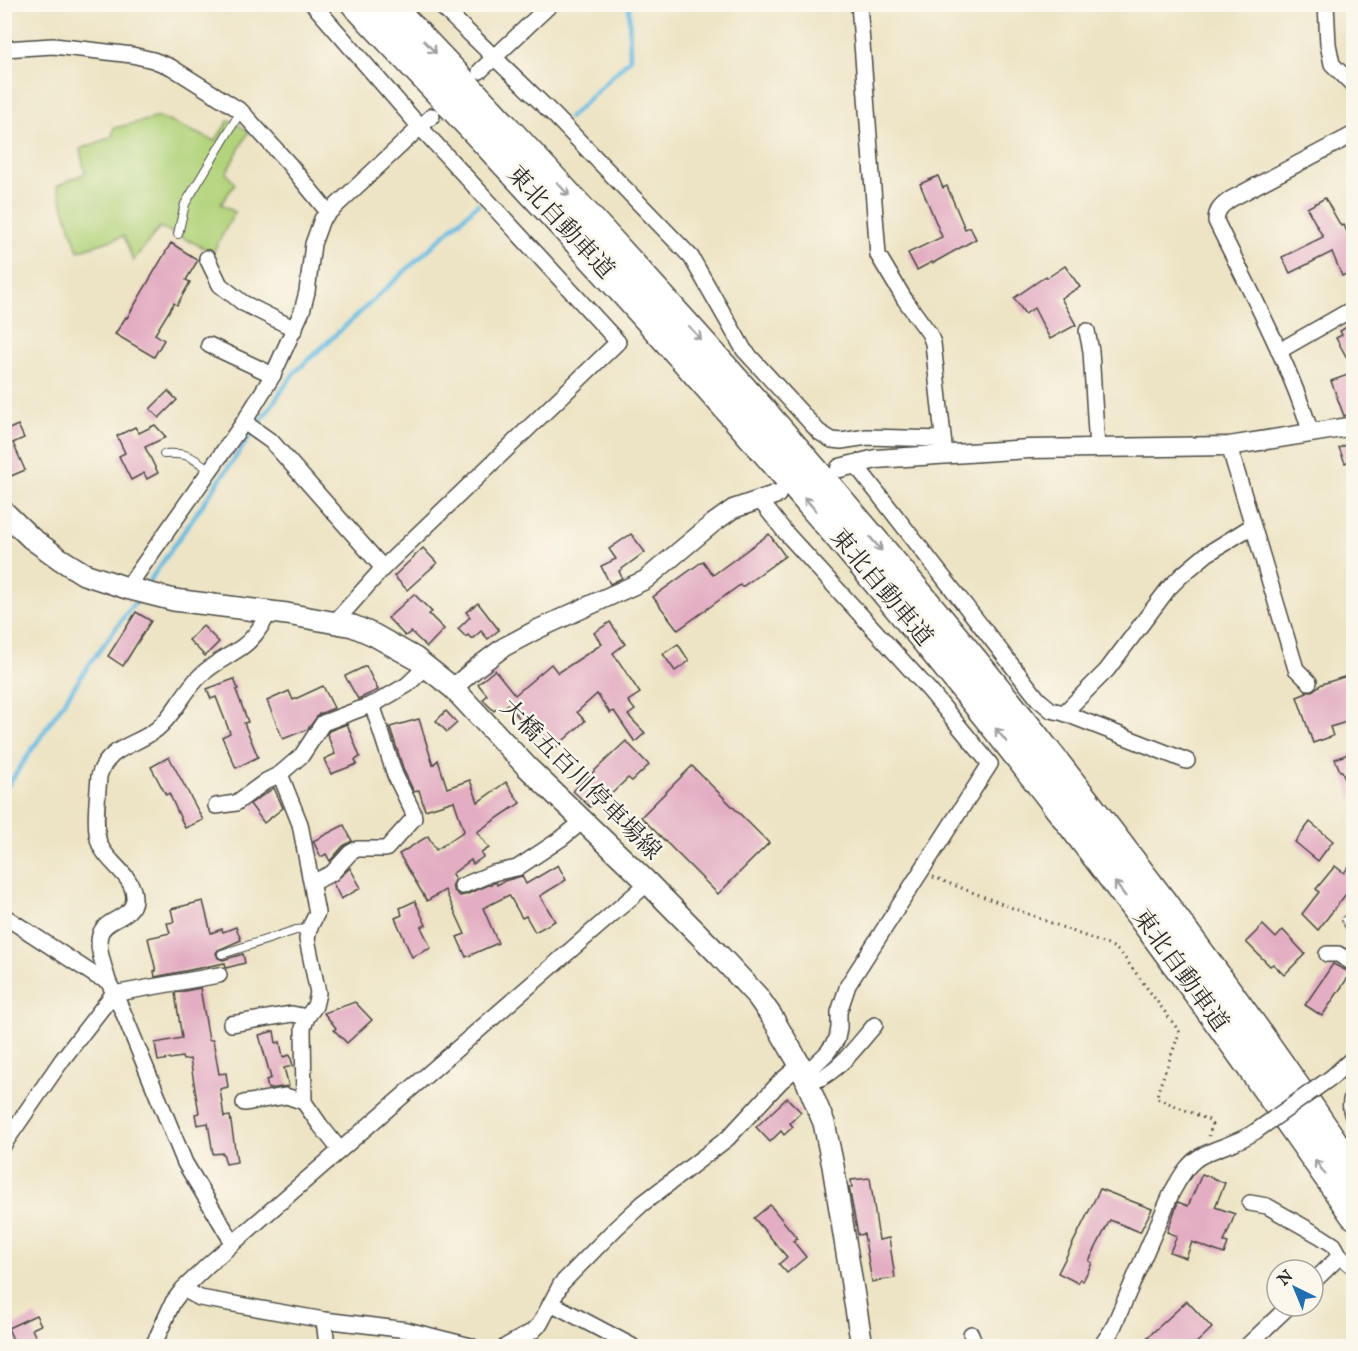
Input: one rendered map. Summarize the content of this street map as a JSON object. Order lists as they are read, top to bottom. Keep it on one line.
{"streets":{"highway":["東北自動車道"],"main road":["大橋五百川停車場線"]},"north":"top left"}
